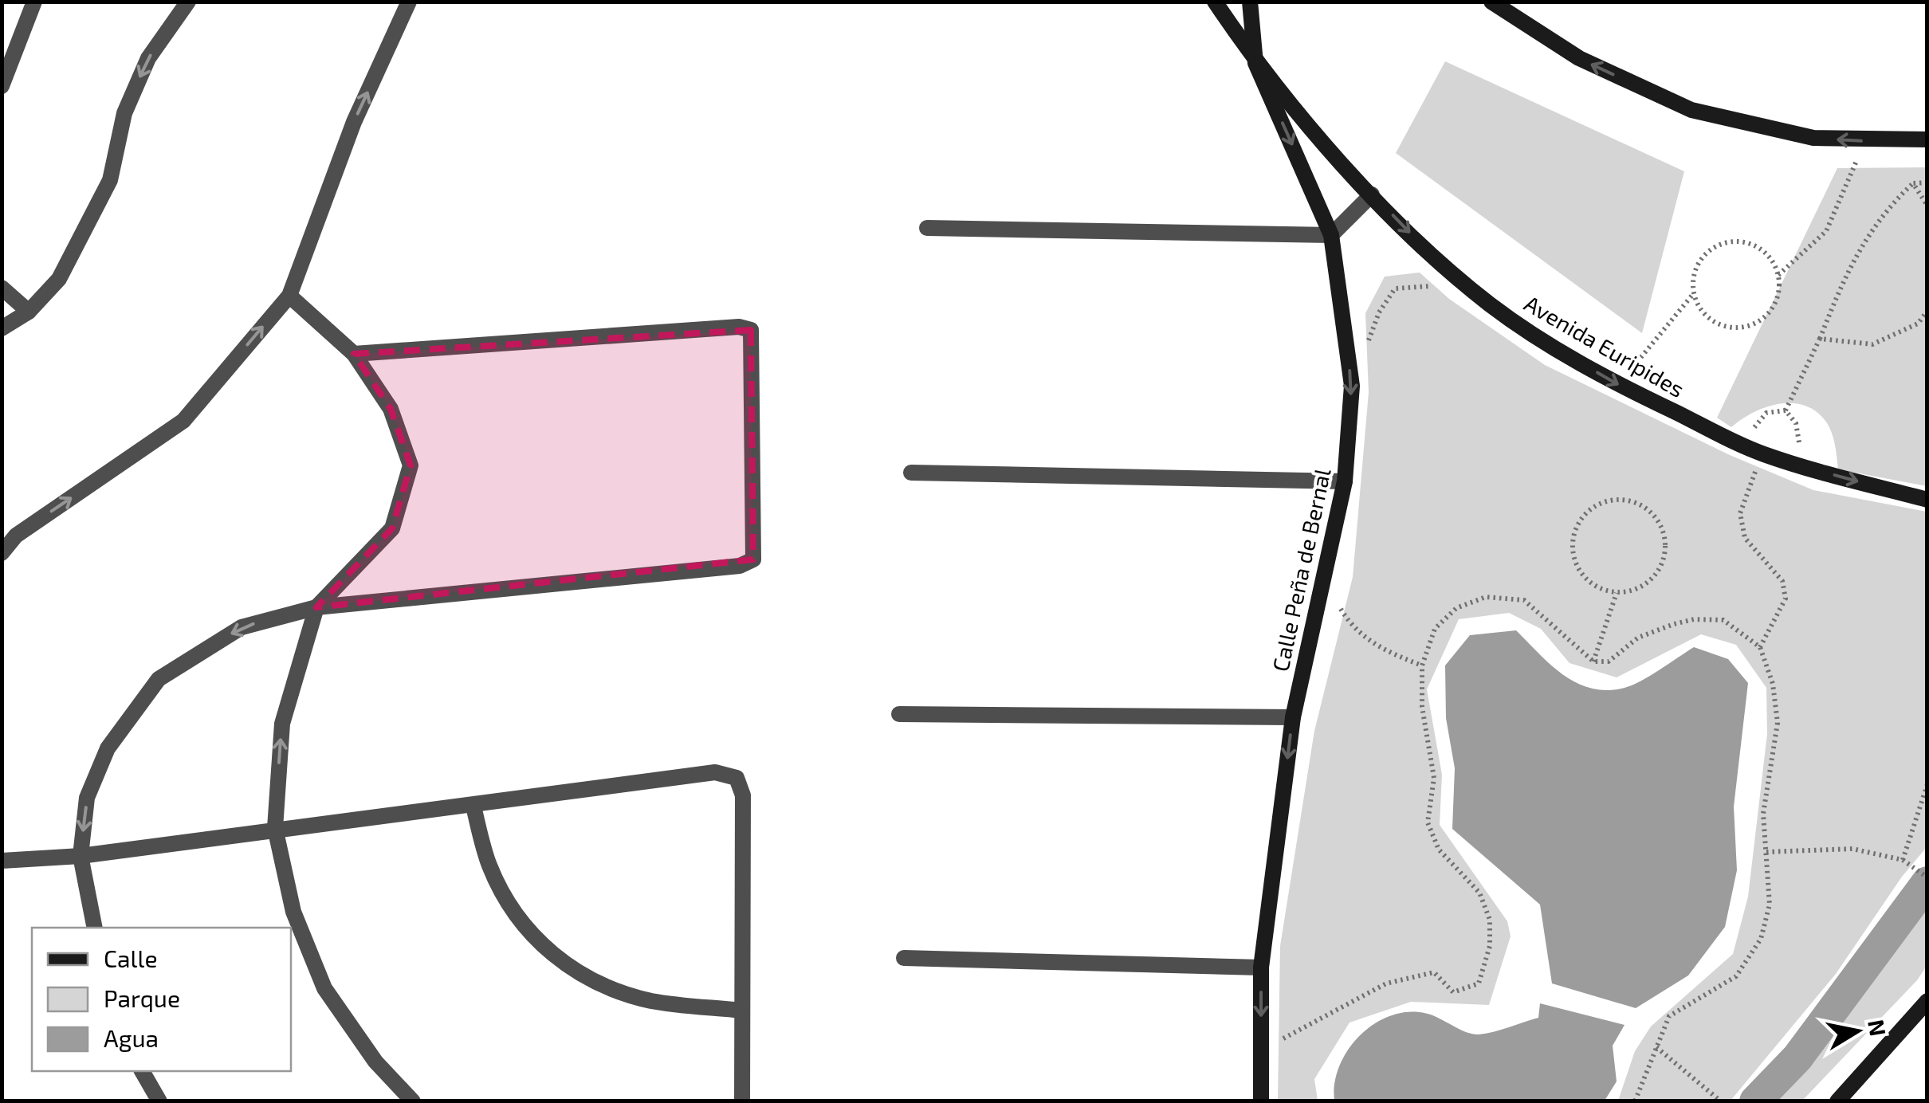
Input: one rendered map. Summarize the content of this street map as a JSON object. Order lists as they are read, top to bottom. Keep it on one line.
{"streets":{"street":["Avenida Euripides","Calle Peña de Bernal"]},"crossings":[["Avenida Euripides","Calle Peña de Bernal"]],"one_way":["Avenida Euripides","Calle Peña de Bernal"],"legend":["Calle","Parque","Agua"],"north":"right"}
